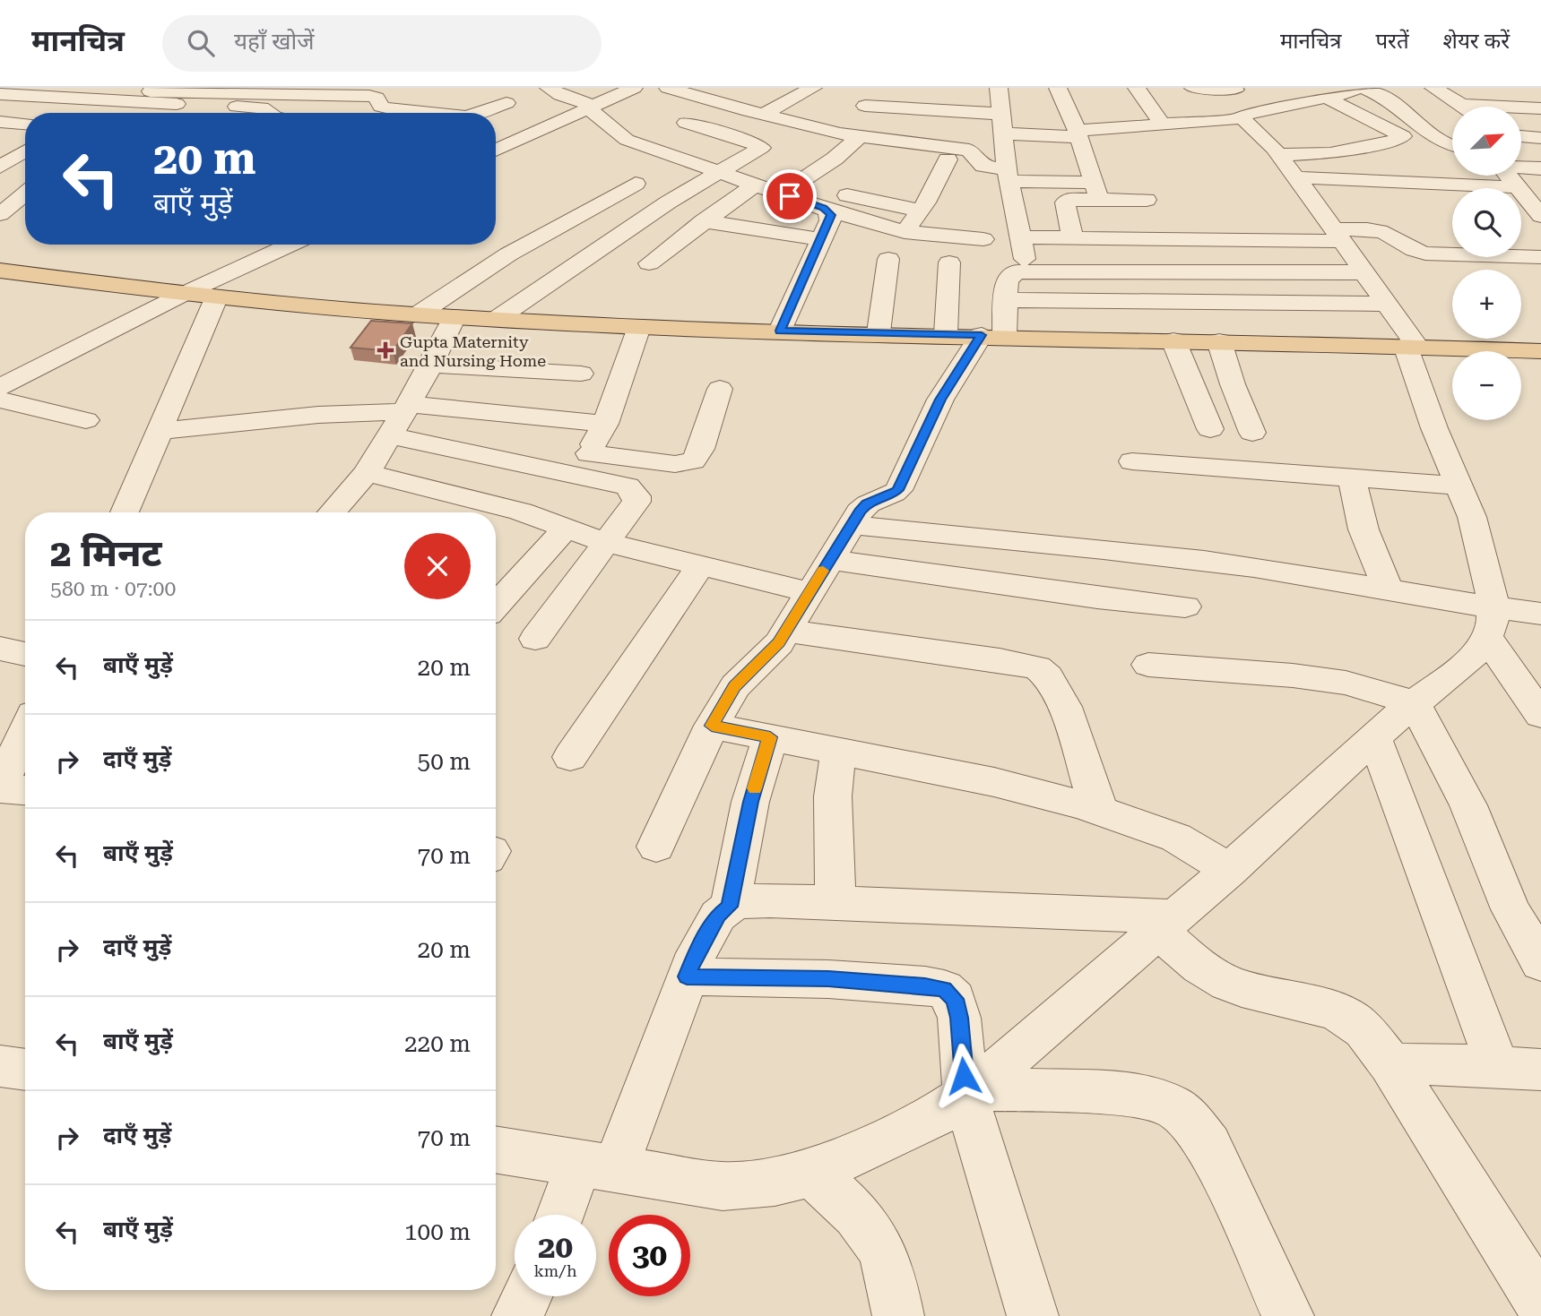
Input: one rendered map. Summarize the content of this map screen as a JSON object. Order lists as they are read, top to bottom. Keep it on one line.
{"places":{"health":["Gupta Maternity and Nursing Home"]},"north":"top right","page":{"header":"मानचित्र","search":"यहाँ खोजें","nav":["मानचित्र","परतें","शेयर करें"],"map_buttons":["+","−"],"turn":["20 m","बाएँ मुड़ें"],"heading":["2 मिनट","580 m · 07:00"],"list":[{"name":"बाएँ मुड़ें","value":"20 m"},{"name":"दाएँ मुड़ें","value":"50 m"},{"name":"बाएँ मुड़ें","value":"70 m"},{"name":"दाएँ मुड़ें","value":"20 m"},{"name":"बाएँ मुड़ें","value":"220 m"},{"name":"दाएँ मुड़ें","value":"70 m"},{"name":"बाएँ मुड़ें","value":"100 m"}],"speed":"20 km/h","limit":"30"}}
